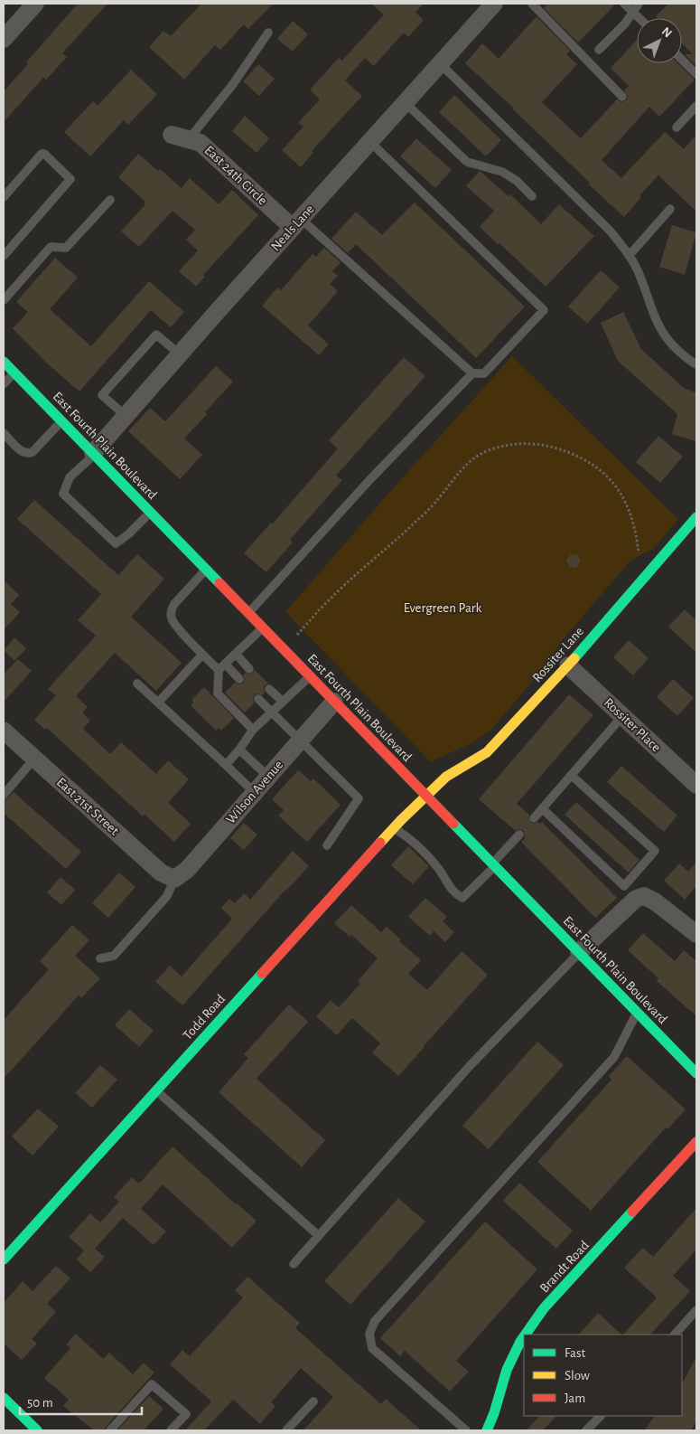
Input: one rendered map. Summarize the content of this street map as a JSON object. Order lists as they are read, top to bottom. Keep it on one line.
{"streets":{"street":["East 24th Circle","Neals Lane","East Fourth Plain Boulevard","Rossiter Lane","Rossiter Place","Wilson Avenue","East 21st Street","Todd Road","Brandt Road"]},"crossings":[["East 24th Circle","Neals Lane"],["Neals Lane","East Fourth Plain Boulevard"],["East Fourth Plain Boulevard","Rossiter Lane"],["East Fourth Plain Boulevard","Wilson Avenue"],["East Fourth Plain Boulevard","Todd Road"],["Rossiter Lane","Rossiter Place"],["Rossiter Lane","Todd Road"],["Wilson Avenue","East 21st Street"]],"parks":["Evergreen Park"],"legend":["Fast","Slow","Jam"],"scale_bar":"50 m","north":"top right"}
